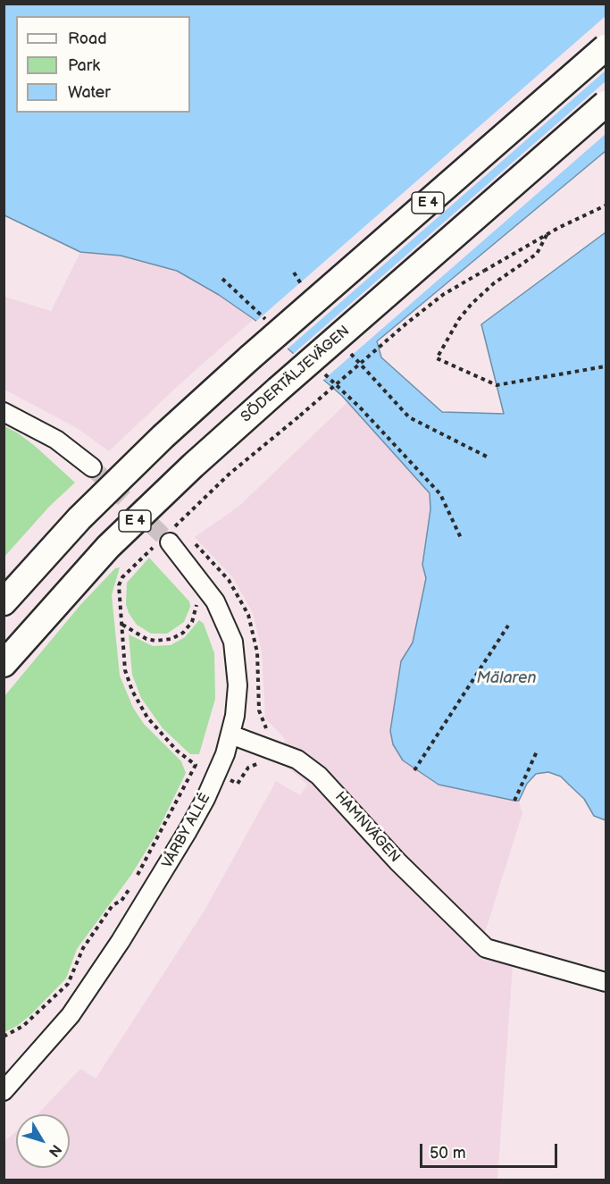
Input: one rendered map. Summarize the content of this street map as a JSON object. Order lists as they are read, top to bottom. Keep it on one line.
{"streets":{"highway":["E 4","SÖDERTÄLJEVÄGEN"],"street":["HAMNVÄGEN","VÅRBY ALLÉ"]},"crossings":[["HAMNVÄGEN","VÅRBY ALLÉ"]],"water":["Mälaren"],"legend":["Road","Park","Water"],"scale_bar":"50 m","north":"bottom right"}
